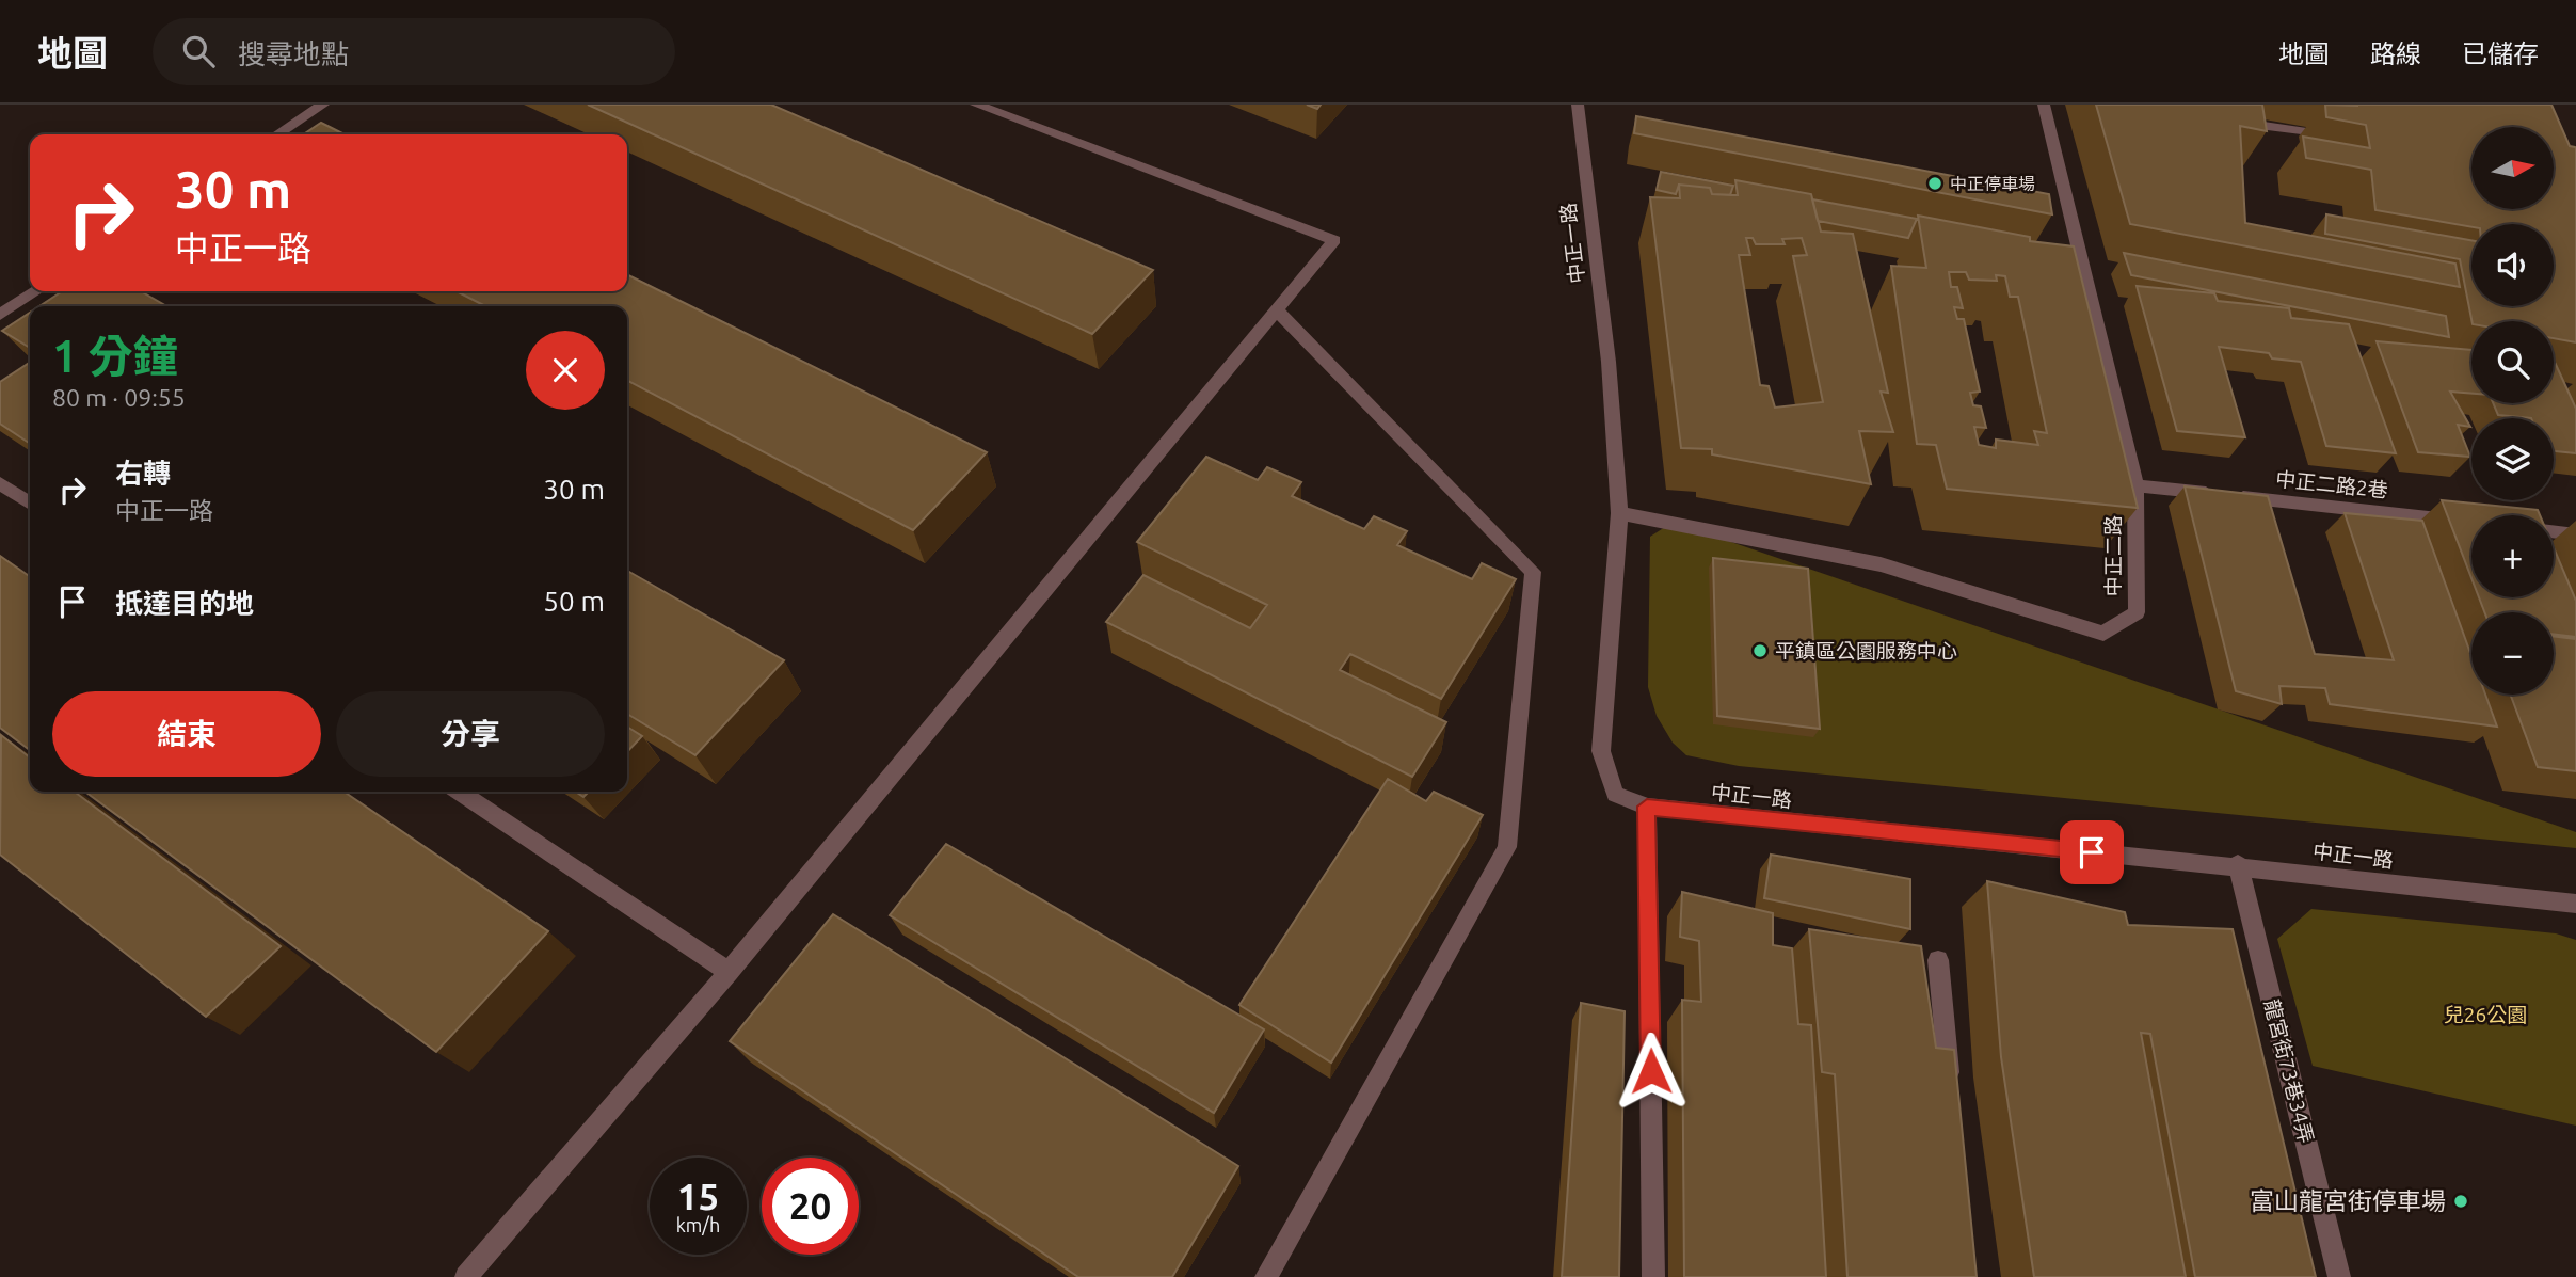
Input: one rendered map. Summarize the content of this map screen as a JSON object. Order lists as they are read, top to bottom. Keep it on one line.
{"streets":{"street":["中正一路","中正二路2巷","中正二路","龍宮街73巷34弄"]},"crossings":[["中正一路","中正二路"],["中正一路","龍宮街73巷34弄"],["中正二路2巷","中正二路"]],"parks":["兒26公園"],"places":["中正停車場","平鎮區公園服務中心","富山龍宮街停車場"],"north":"right","page":{"header":"地圖","search":"搜尋地點","nav":["地圖","路線","已儲存"],"map_buttons":["+","−"],"turn":["30 m","中正一路"],"heading":["1 分鐘","80 m · 09:55"],"list":[{"name":"右轉","note":"中正一路","value":"30 m"},{"name":"抵達目的地","value":"50 m"}],"buttons":["結束","分享"],"speed":"15 km/h","limit":"20"}}
